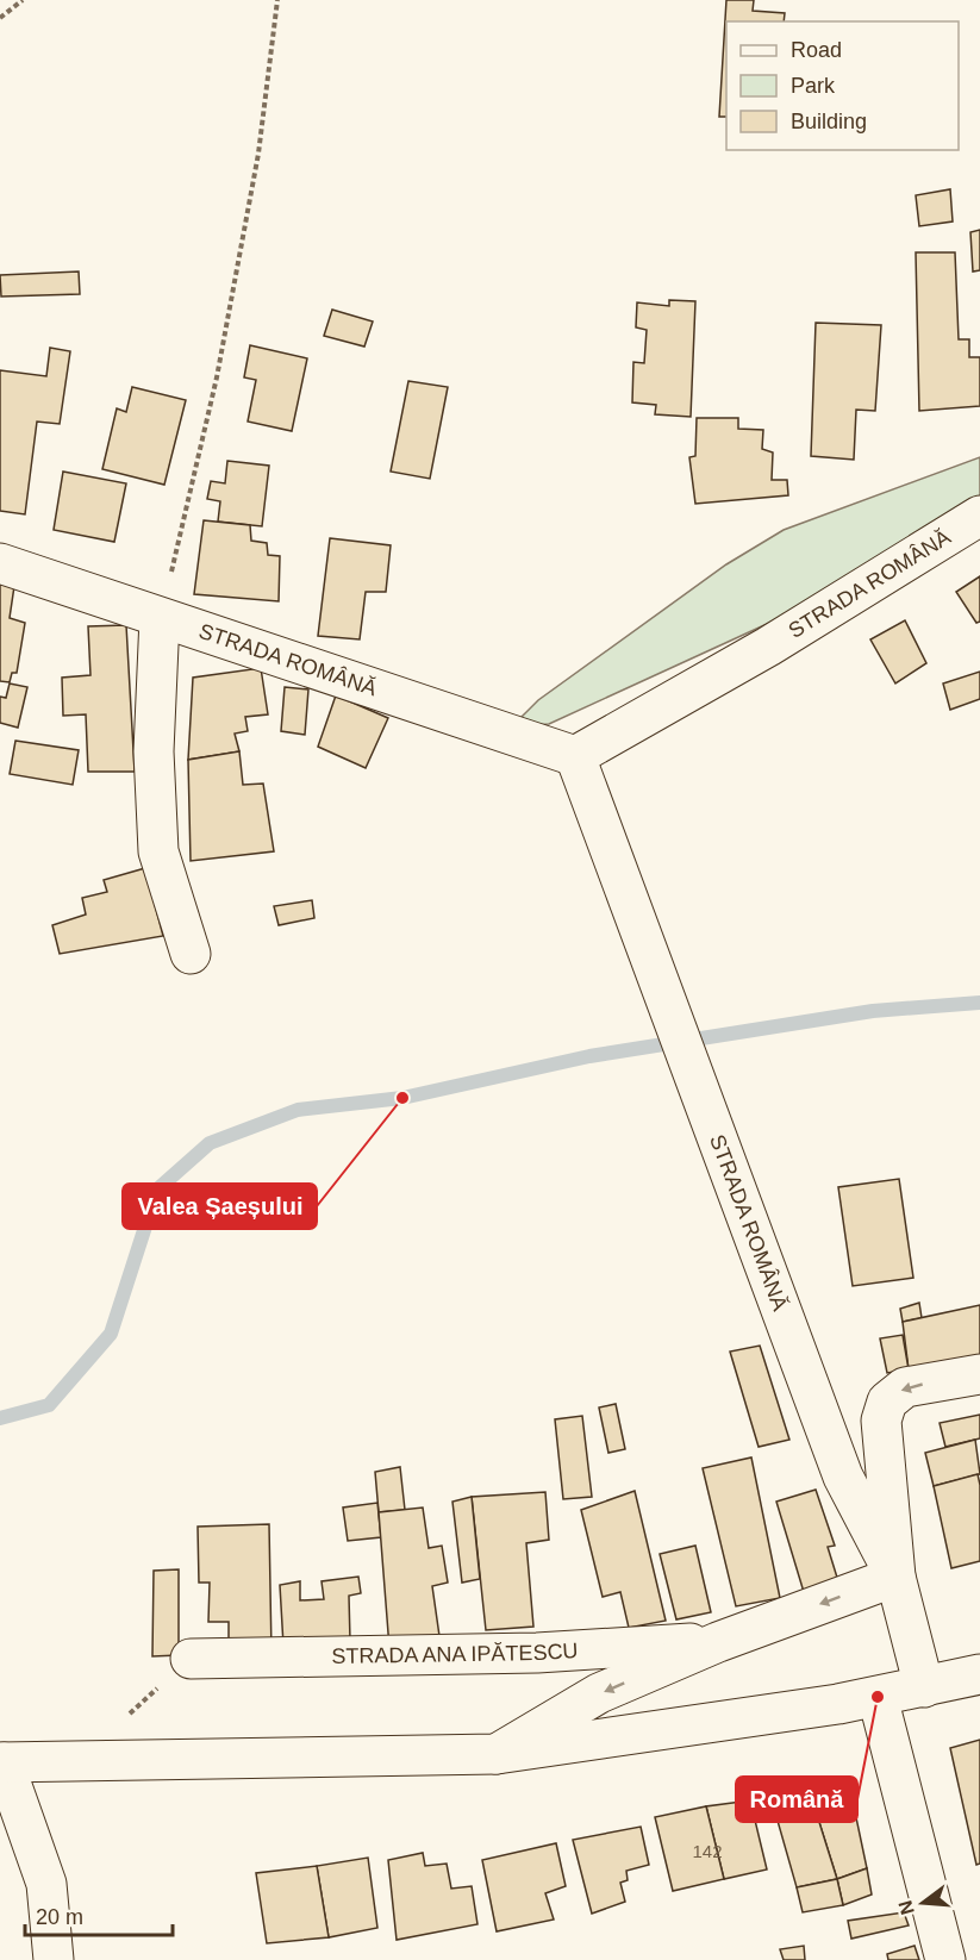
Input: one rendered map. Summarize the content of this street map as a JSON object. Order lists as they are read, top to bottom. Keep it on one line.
{"streets":{"street":["STRADA ROMÂNĂ","STRADA ANA IPĂTESCU"]},"crossings":[["STRADA ROMÂNĂ","STRADA ANA IPĂTESCU"]],"places":["Valea Șaeșului","Română"],"house_numbers":["142"],"legend":["Road","Park","Building"],"scale_bar":"20 m","north":"left"}
